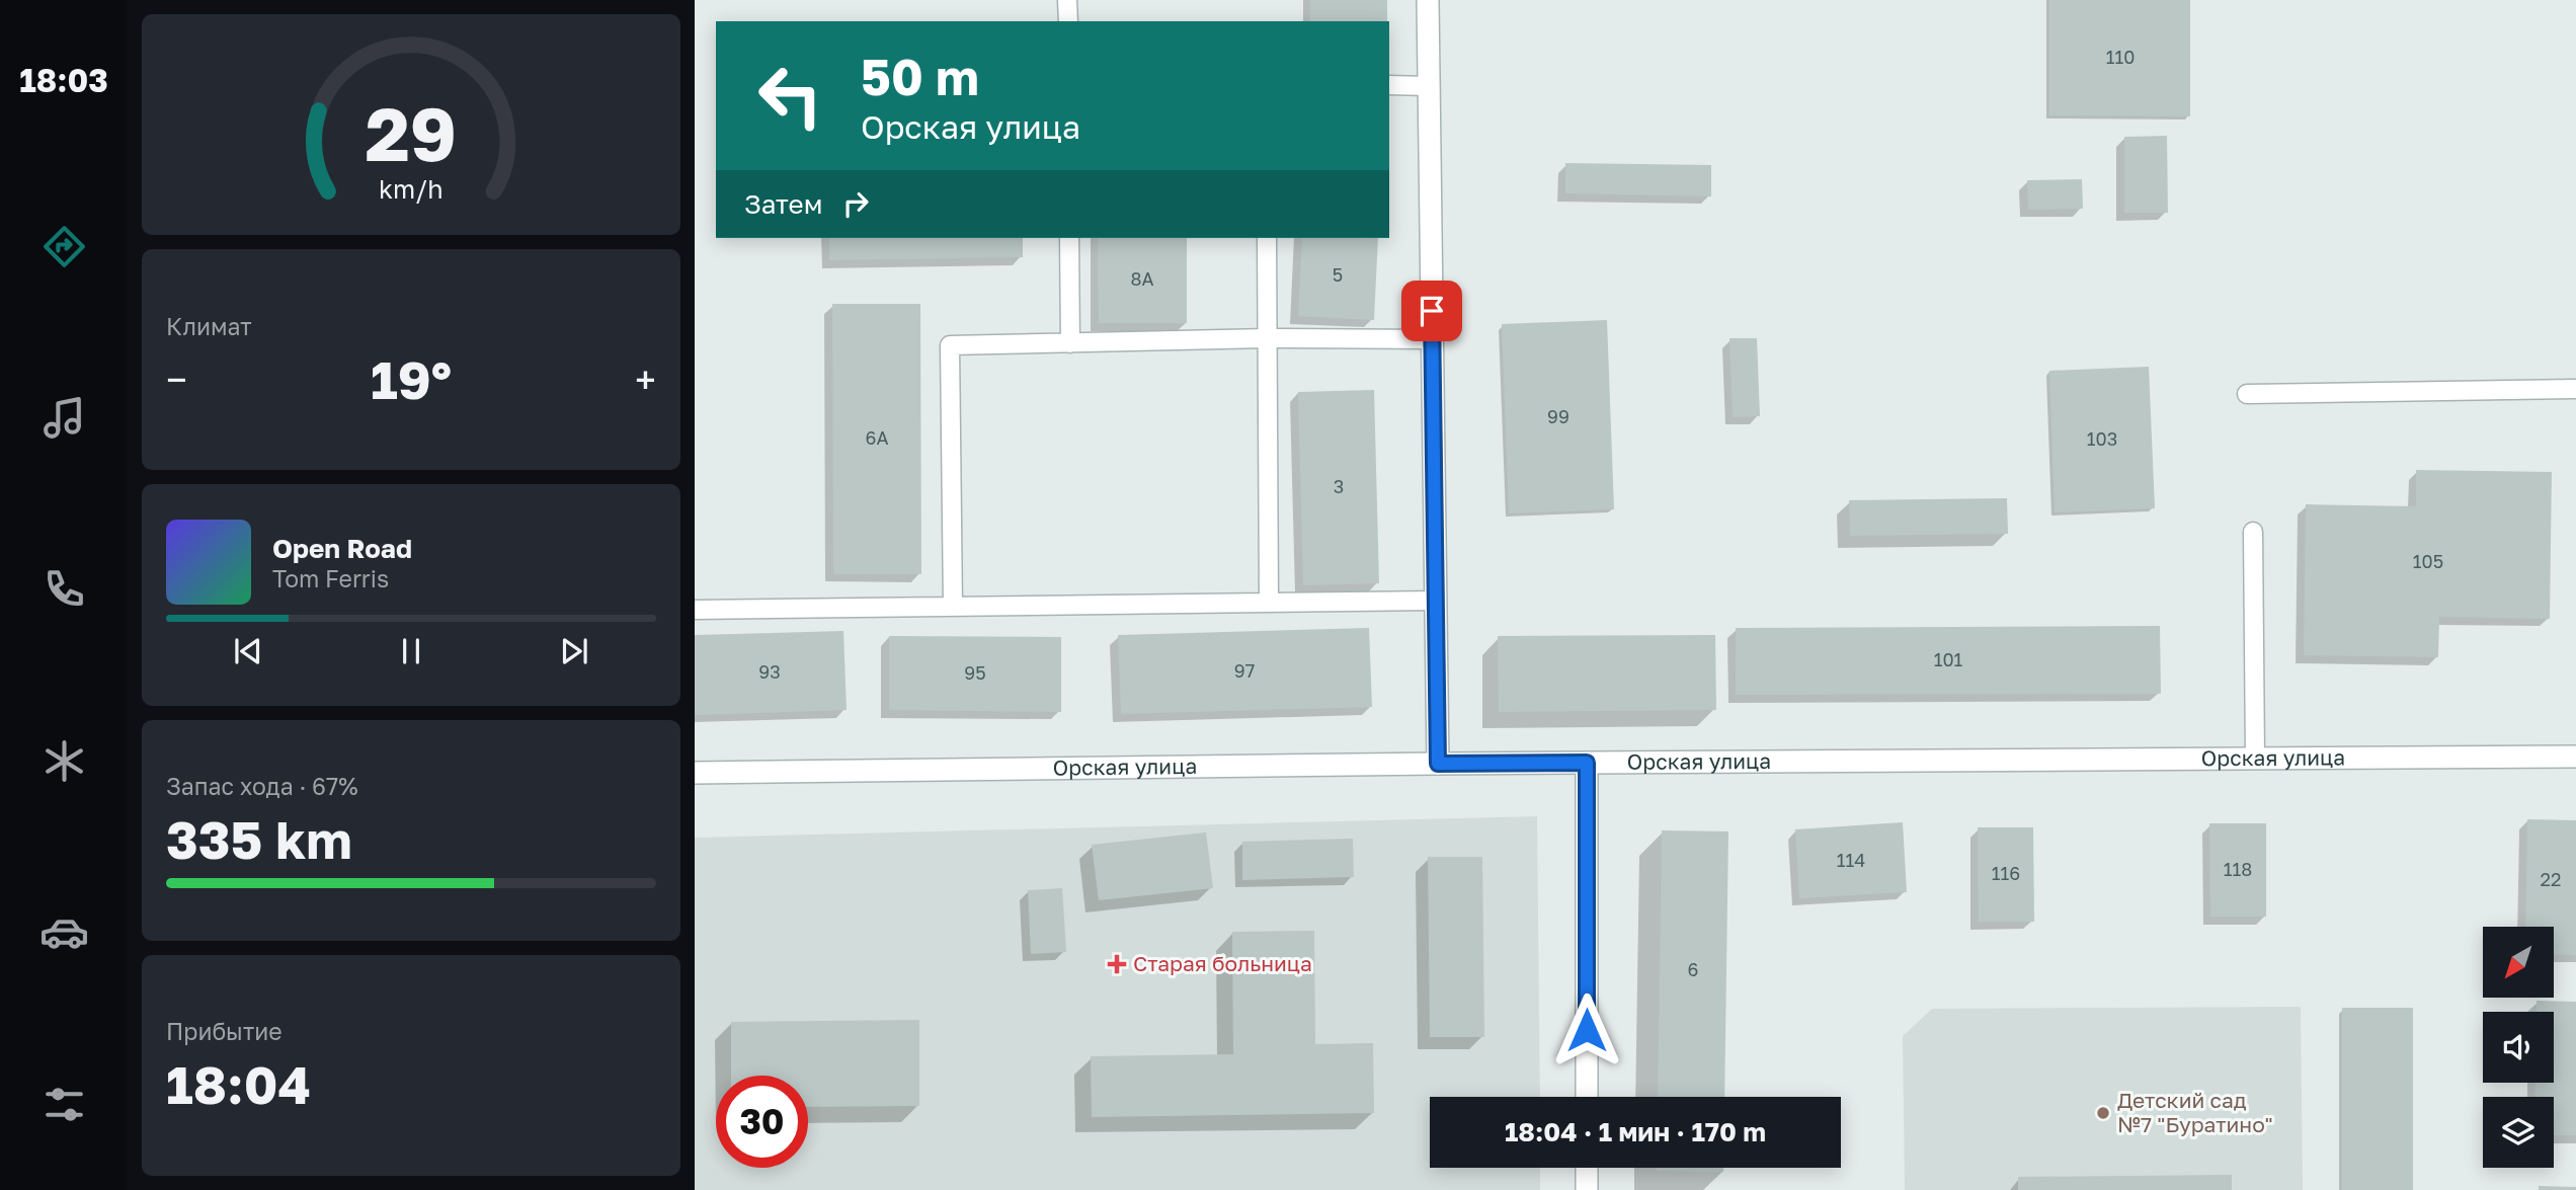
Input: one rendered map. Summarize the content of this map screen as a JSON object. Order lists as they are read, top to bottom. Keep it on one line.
{"streets":{"street":["Орская улица"]},"places":{"health":["Старая больница"],"other":["Детский сад №7 \"Буратино\""]},"house_numbers":["110","5","8А","99","6А","103","3","105","101","97","93","95","114","118","116","22","6"],"north":"bottom left","page":{"tabs":"18:03","turn":["50 m","Орская улица"],"then":"Затем","tile":["Климат",["Запас хода · 67%","335 km"],["Прибытие","18:04"]],"heat":["−","19°","+"],"song":["Open Road","Tom Ferris"],"limit":"30","trip":"18:04 · 1 мин · 170 m","gauge":["29","km/h"]}}
